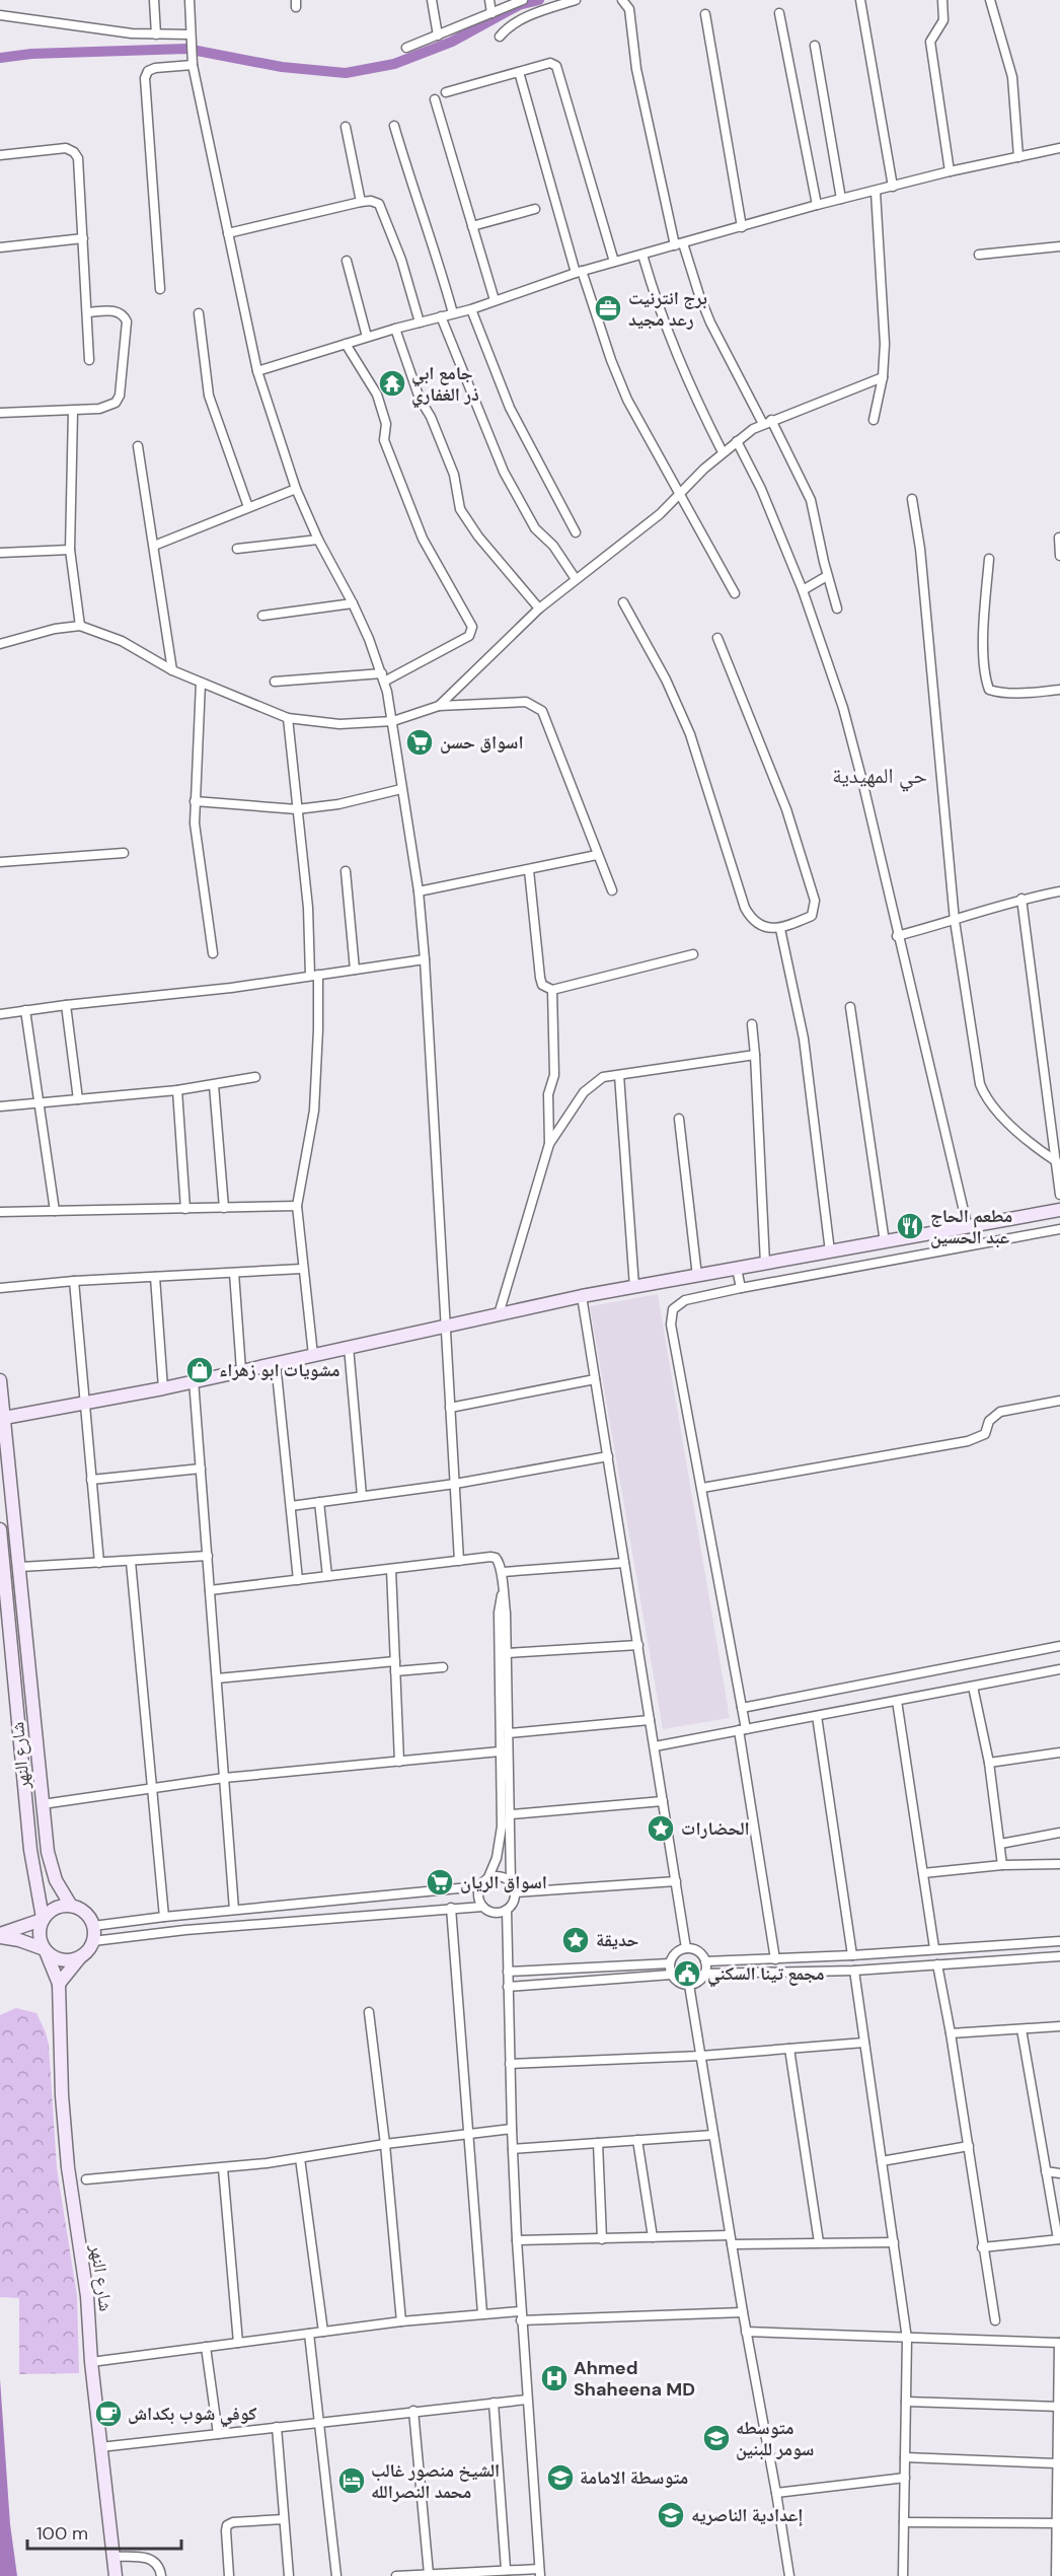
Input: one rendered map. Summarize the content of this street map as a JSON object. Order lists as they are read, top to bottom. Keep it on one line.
{"streets":{"main road":["شارع النهر"]},"districts":["حي المهيدية"],"places":{"office":["برج انترنيت رعد مجيد"],"temple":["جامع ابي ذر الغفاري"],"supermarket":["اسواق حسن","اسواق الريان"],"restaurant":["مطعم الحاج عبد الحسين"],"shop":["مشويات ابو زهراء"],"place":["الحضارات","حديقة"],"public building":["مجمع تينا السكني"],"hospital":["Ahmed Shaheena MD"],"cafe":["كوفي شوب بكداش"],"school or university":["متوسطه سومر للبنين","متوسطة الامامة","إعدادية الناصريه"],"hotel":["الشيخ منصور غالب محمد النصرالله"]},"scale_bar":"100 m"}
